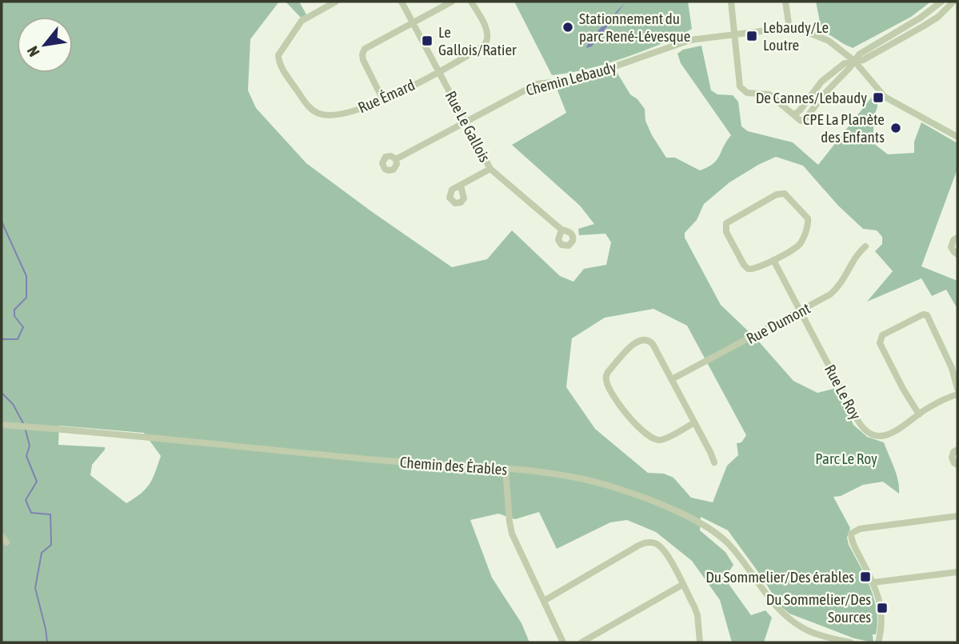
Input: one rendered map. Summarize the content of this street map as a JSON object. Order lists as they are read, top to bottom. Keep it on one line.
{"streets":{"street":["Chemin Lebaudy","Rue Émard","Rue Le Gallois","Rue Dumont","Rue Le Roy","Chemin des Érables"]},"crossings":[["Chemin Lebaudy","Rue Le Gallois"],["Rue Émard","Rue Le Gallois"],["Rue Dumont","Rue Le Roy"]],"parks":["Parc Le Roy"],"places":{"other":["Stationnement du parc René-Lévesque","CPE La Planète des Enfants"],"transit":["Lebaudy/Le Loutre","Le Gallois/Ratier","De Cannes/Lebaudy","Du Sommelier/Des érables","Du Sommelier/Des Sources"]},"north":"bottom left"}
